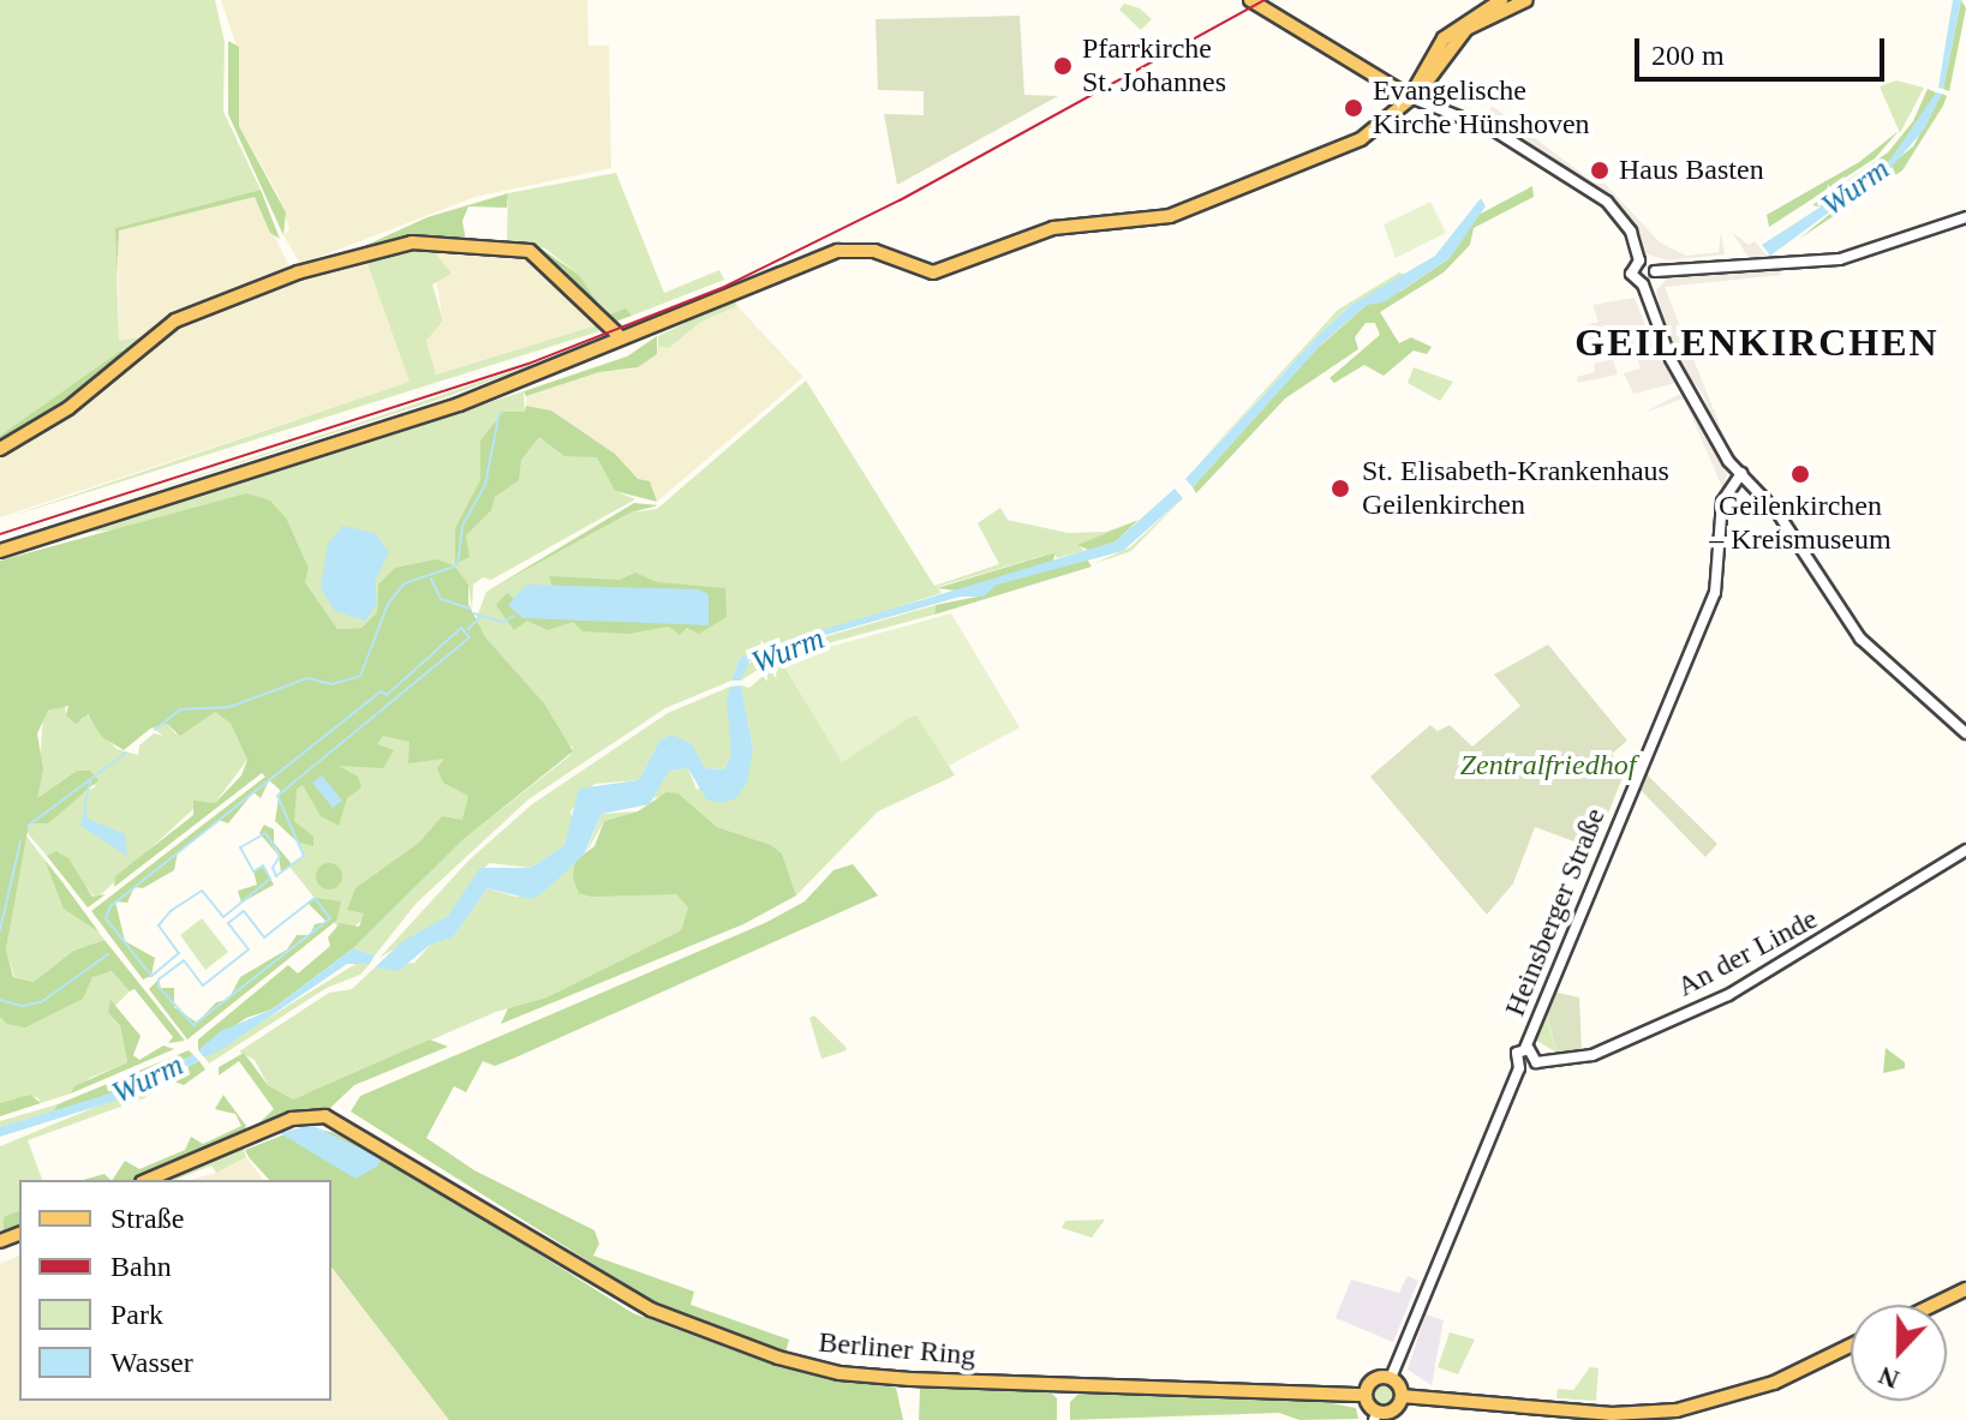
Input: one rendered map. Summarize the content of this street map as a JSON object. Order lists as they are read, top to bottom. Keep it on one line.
{"streets":{"main road":["Berliner Ring"],"street":["Heinsberger Straße","An der Linde"]},"crossings":[["Heinsberger Straße","An der Linde"],["Heinsberger Straße","Berliner Ring"]],"districts":["GEILENKIRCHEN"],"water":["Wurm"],"parks":["Zentralfriedhof"],"places":["Pfarrkirche St. Johannes","Evangelische Kirche Hünshoven","Haus Basten","Geilenkirchen – Kreismuseum","St. Elisabeth-Krankenhaus Geilenkirchen"],"legend":["Straße","Bahn","Park","Wasser"],"scale_bar":"200 m","north":"bottom"}
